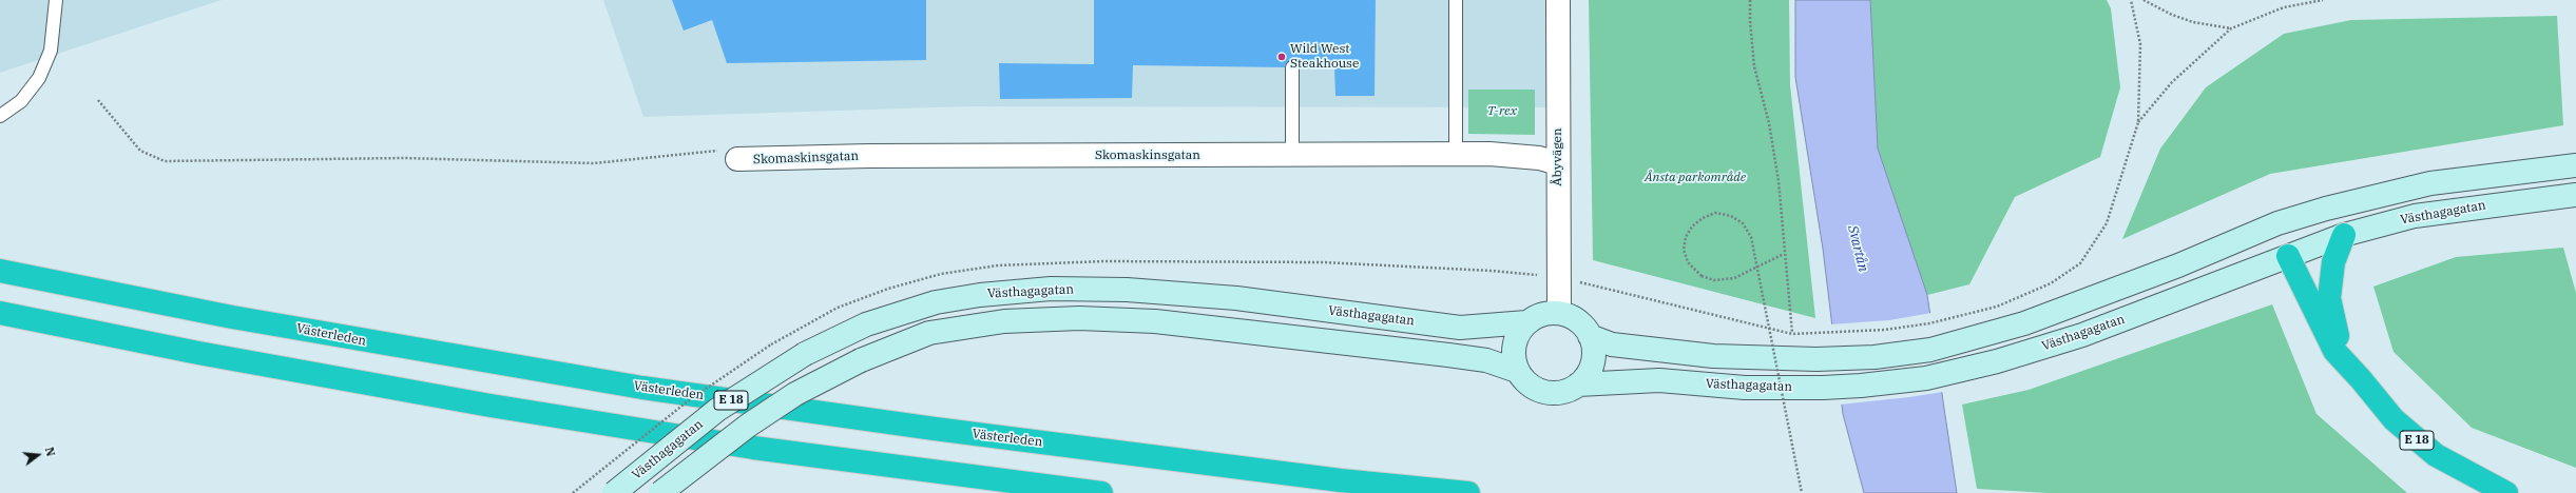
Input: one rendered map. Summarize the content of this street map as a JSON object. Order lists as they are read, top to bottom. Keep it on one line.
{"streets":{"highway":["Västerleden","E 18"],"main road":["Västhagagatan"],"street":["Skomaskinsgatan","Åbyvägen"]},"crossings":[["Skomaskinsgatan","Åbyvägen"],["Åbyvägen","Västhagagatan"],["Västhagagatan","E 18"]],"water":["Svartån"],"parks":["T-rex","Ånsta parkområde"],"places":["Wild West Steakhouse"],"north":"right"}
